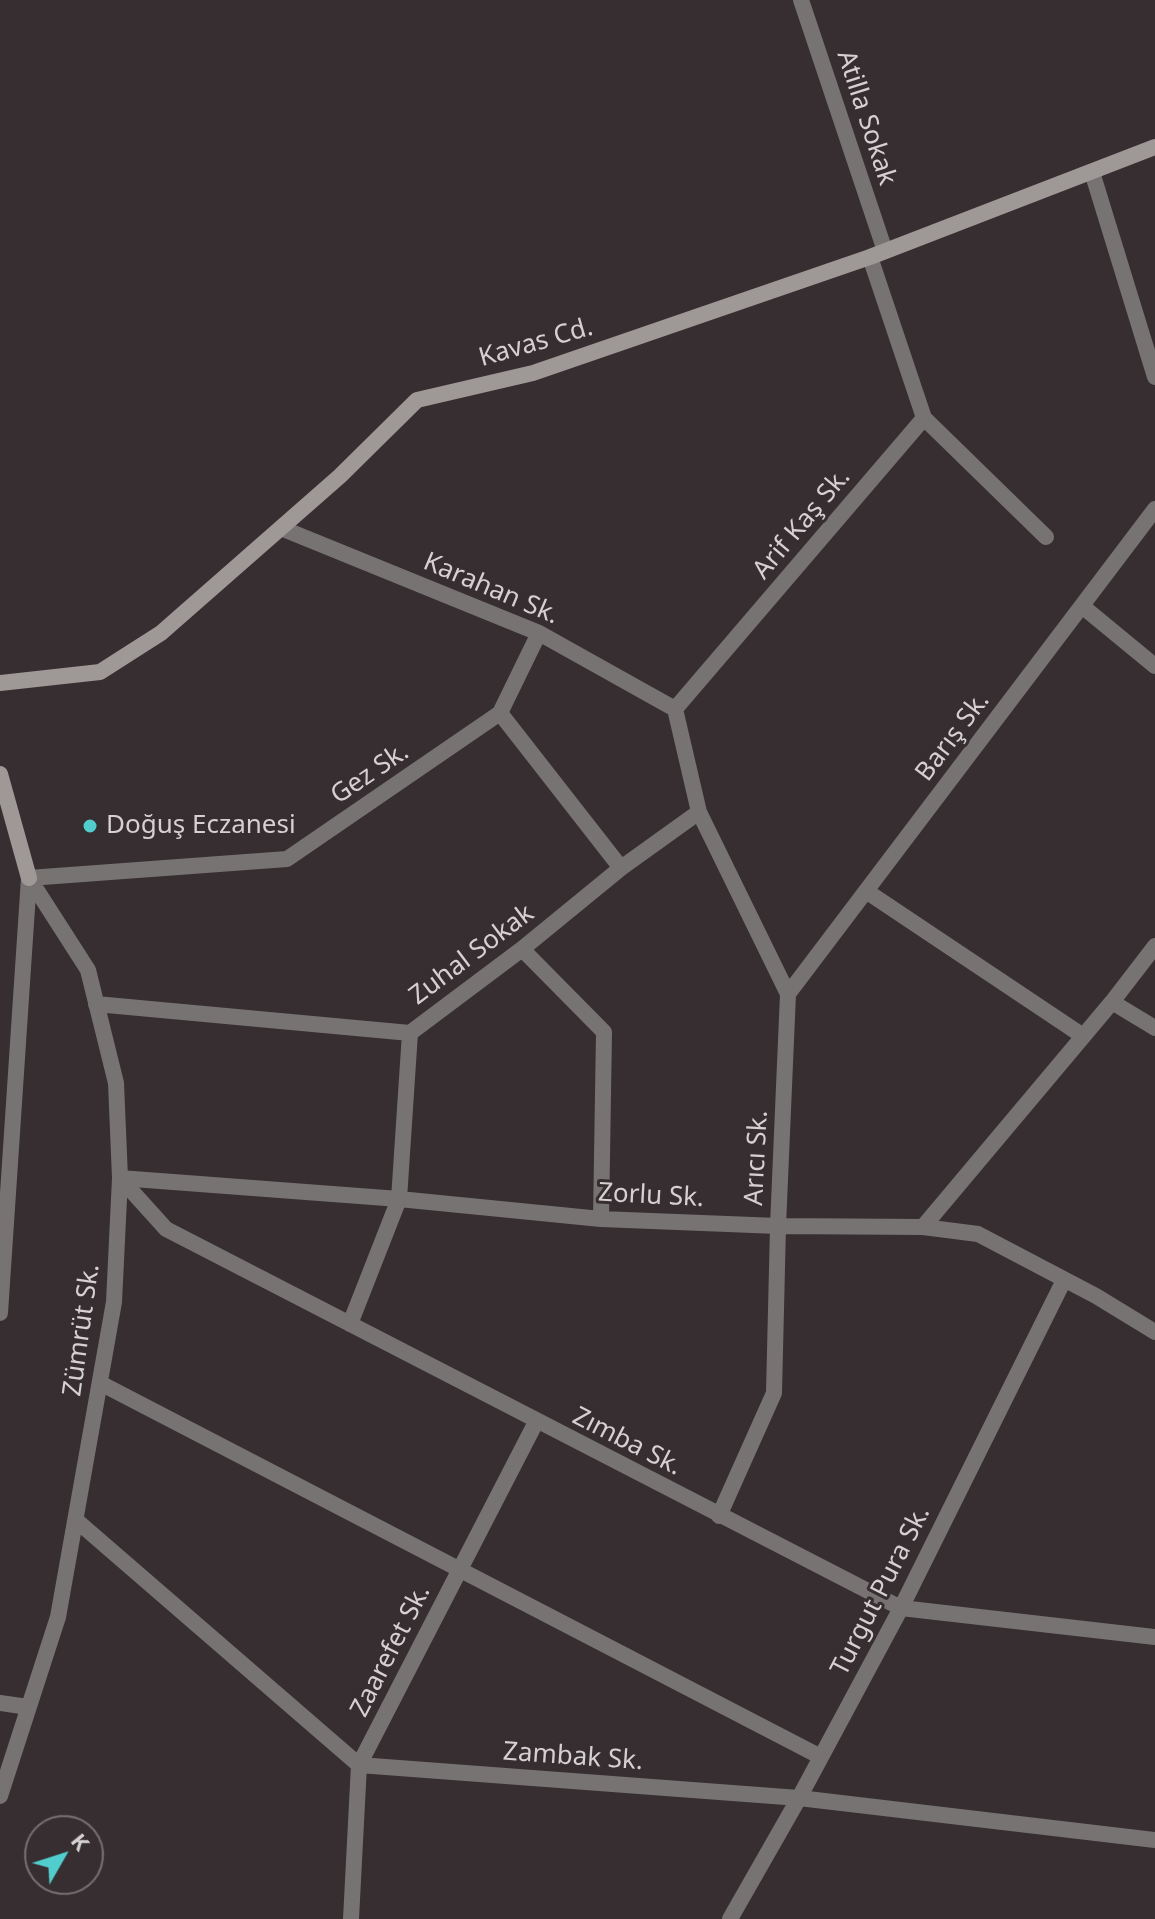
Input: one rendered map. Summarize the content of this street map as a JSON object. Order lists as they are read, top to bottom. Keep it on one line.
{"streets":{"street":["Atilla Sokak","Kavas Cd.","Arif Kaş Sk.","Karahan Sk.","Barış Sk.","Gez Sk.","Zuhal Sokak","Arıcı Sk.","Zorlu Sk.","Zümrüt Sk.","Zımba Sk.","Turgut Pura Sk.","Zaarefet Sk.","Zambak Sk."]},"crossings":[["Atilla Sokak","Kavas Cd."],["Kavas Cd.","Karahan Sk."],["Arif Kaş Sk.","Karahan Sk."],["Karahan Sk.","Gez Sk."],["Barış Sk.","Arıcı Sk."],["Gez Sk.","Zümrüt Sk."],["Zuhal Sokak","Arıcı Sk."],["Zuhal Sokak","Zümrüt Sk."],["Arıcı Sk.","Zorlu Sk."],["Arıcı Sk.","Zımba Sk."],["Zorlu Sk.","Zümrüt Sk."],["Zorlu Sk.","Zımba Sk."],["Zorlu Sk.","Turgut Pura Sk."],["Zümrüt Sk.","Zımba Sk."],["Zımba Sk.","Turgut Pura Sk."],["Zımba Sk.","Zaarefet Sk."],["Turgut Pura Sk.","Zambak Sk."],["Zaarefet Sk.","Zambak Sk."]],"places":["Doğuş Eczanesi"],"north":"top right"}
